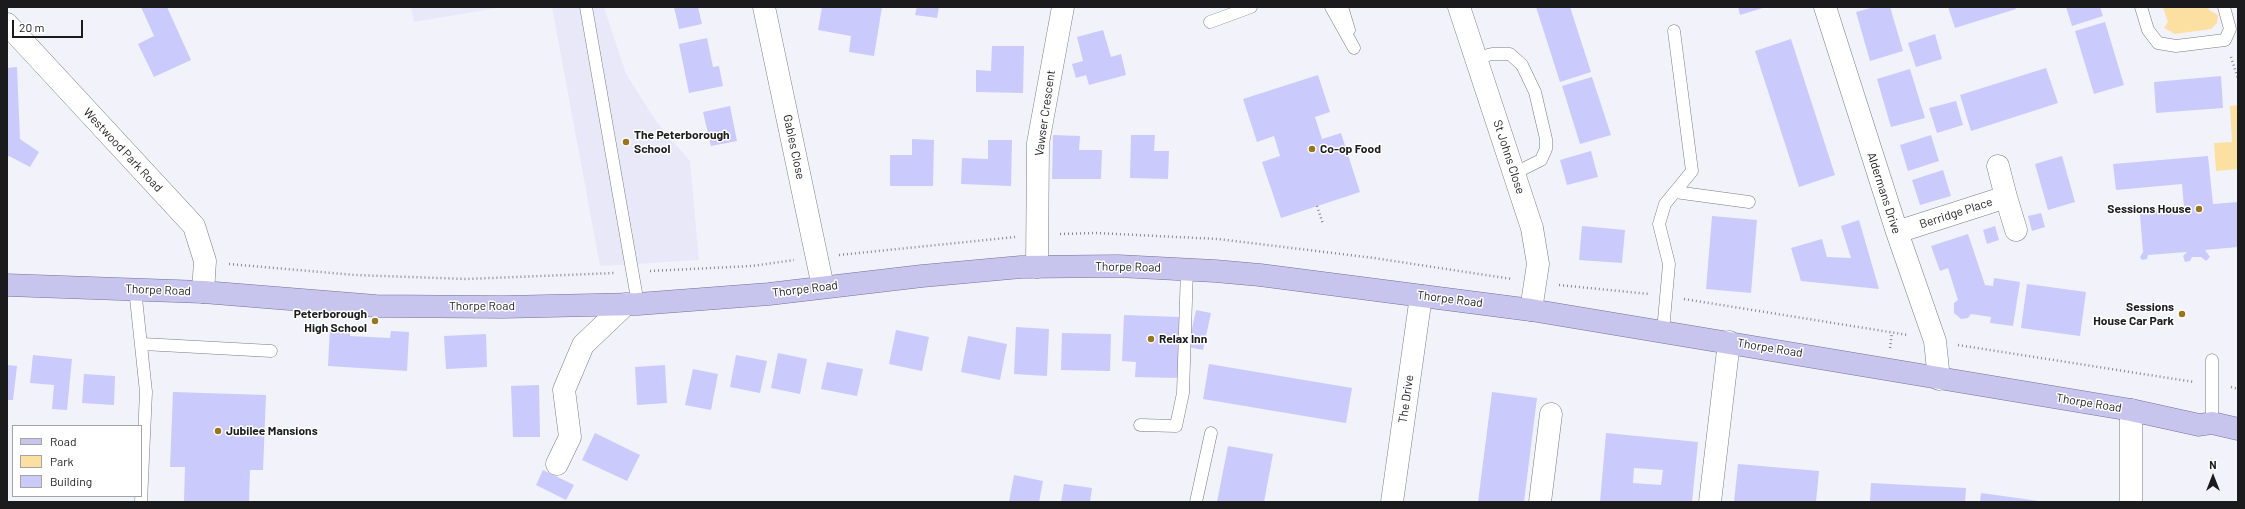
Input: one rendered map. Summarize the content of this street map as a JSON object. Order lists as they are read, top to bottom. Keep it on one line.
{"streets":{"main road":["Thorpe Road"],"street":["Vawser Crescent","Gables Close","Westwood Park Road","St Johns Close","Aldermans Drive","Berridge Place","The Drive"]},"crossings":[["Vawser Crescent","Thorpe Road"],["Gables Close","Thorpe Road"],["Westwood Park Road","Thorpe Road"],["St Johns Close","Thorpe Road"],["Aldermans Drive","Berridge Place"],["Aldermans Drive","Thorpe Road"],["Thorpe Road","The Drive"]],"places":["The Peterborough School","Co-op Food","Sessions House","Sessions House Car Park","Peterborough High School","Relax Inn","Jubilee Mansions"],"legend":["Road","Park","Building"],"scale_bar":"20 m","north":"top"}
